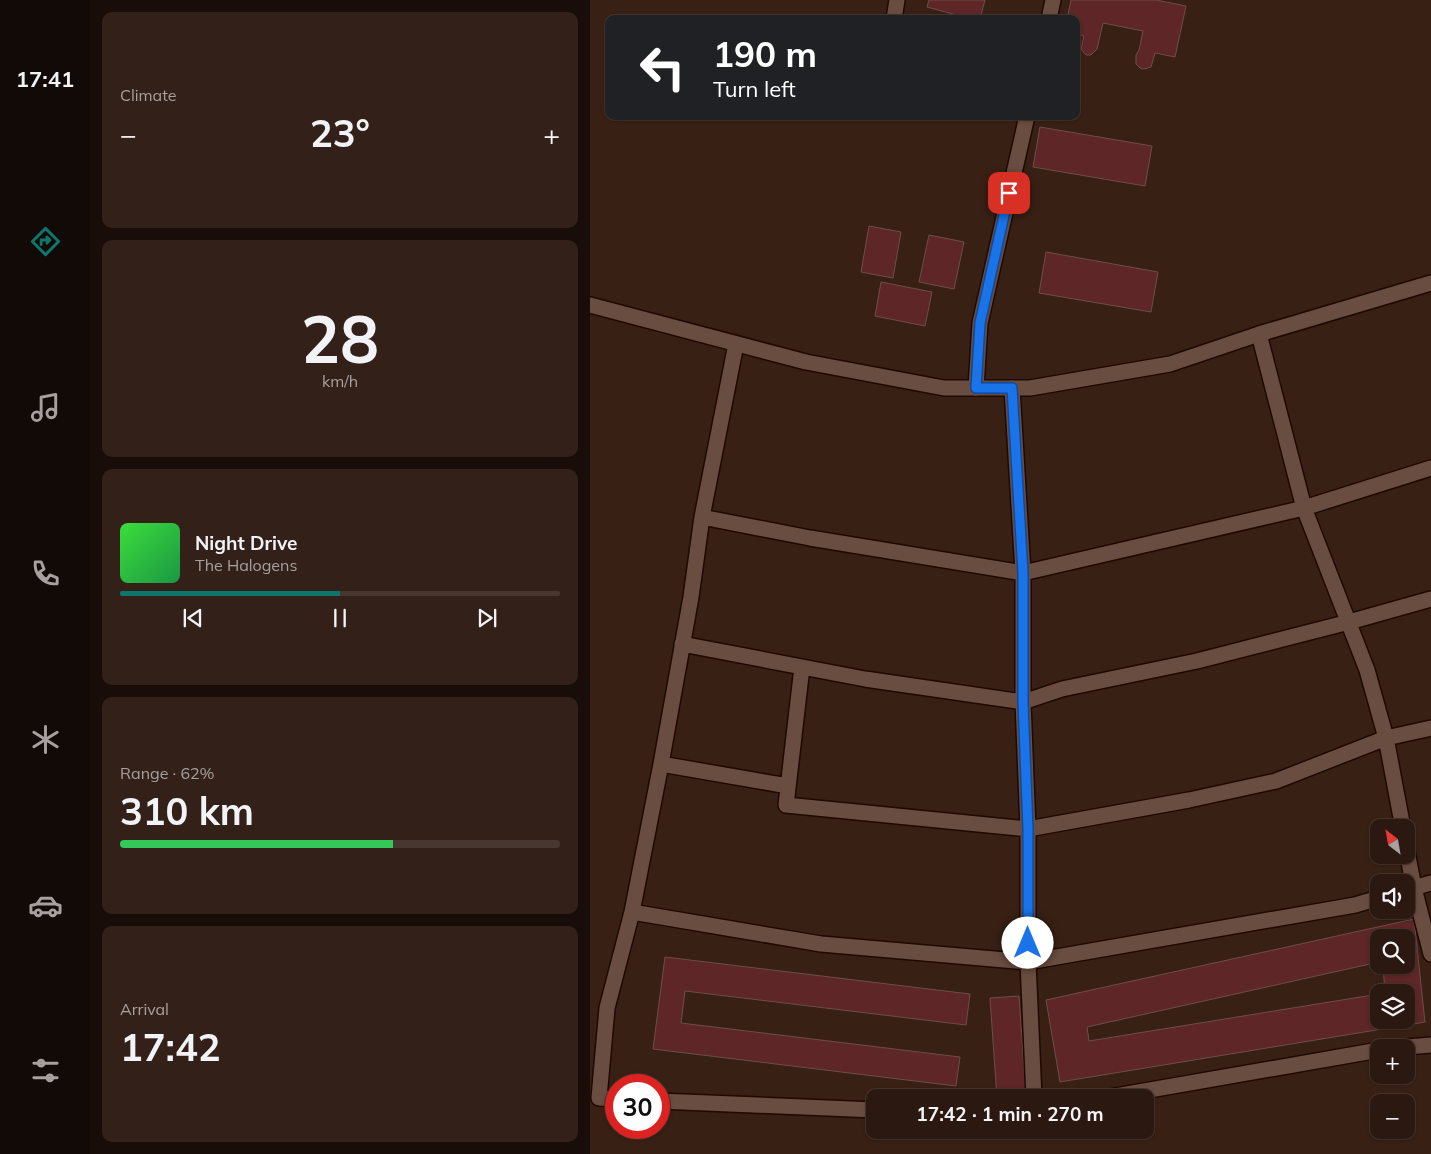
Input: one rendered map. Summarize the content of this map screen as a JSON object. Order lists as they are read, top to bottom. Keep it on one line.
{"north":"top left","page":{"tabs":"17:41","tile":["Climate",["28","km/h"],["Range · 62%","310 km"],["Arrival","17:42"]],"turn":["190 m","Turn left"],"heat":["−","23°","+"],"song":["Night Drive","The Halogens"],"map_buttons":["+","−"],"limit":"30","trip":"17:42 · 1 min · 270 m"}}
